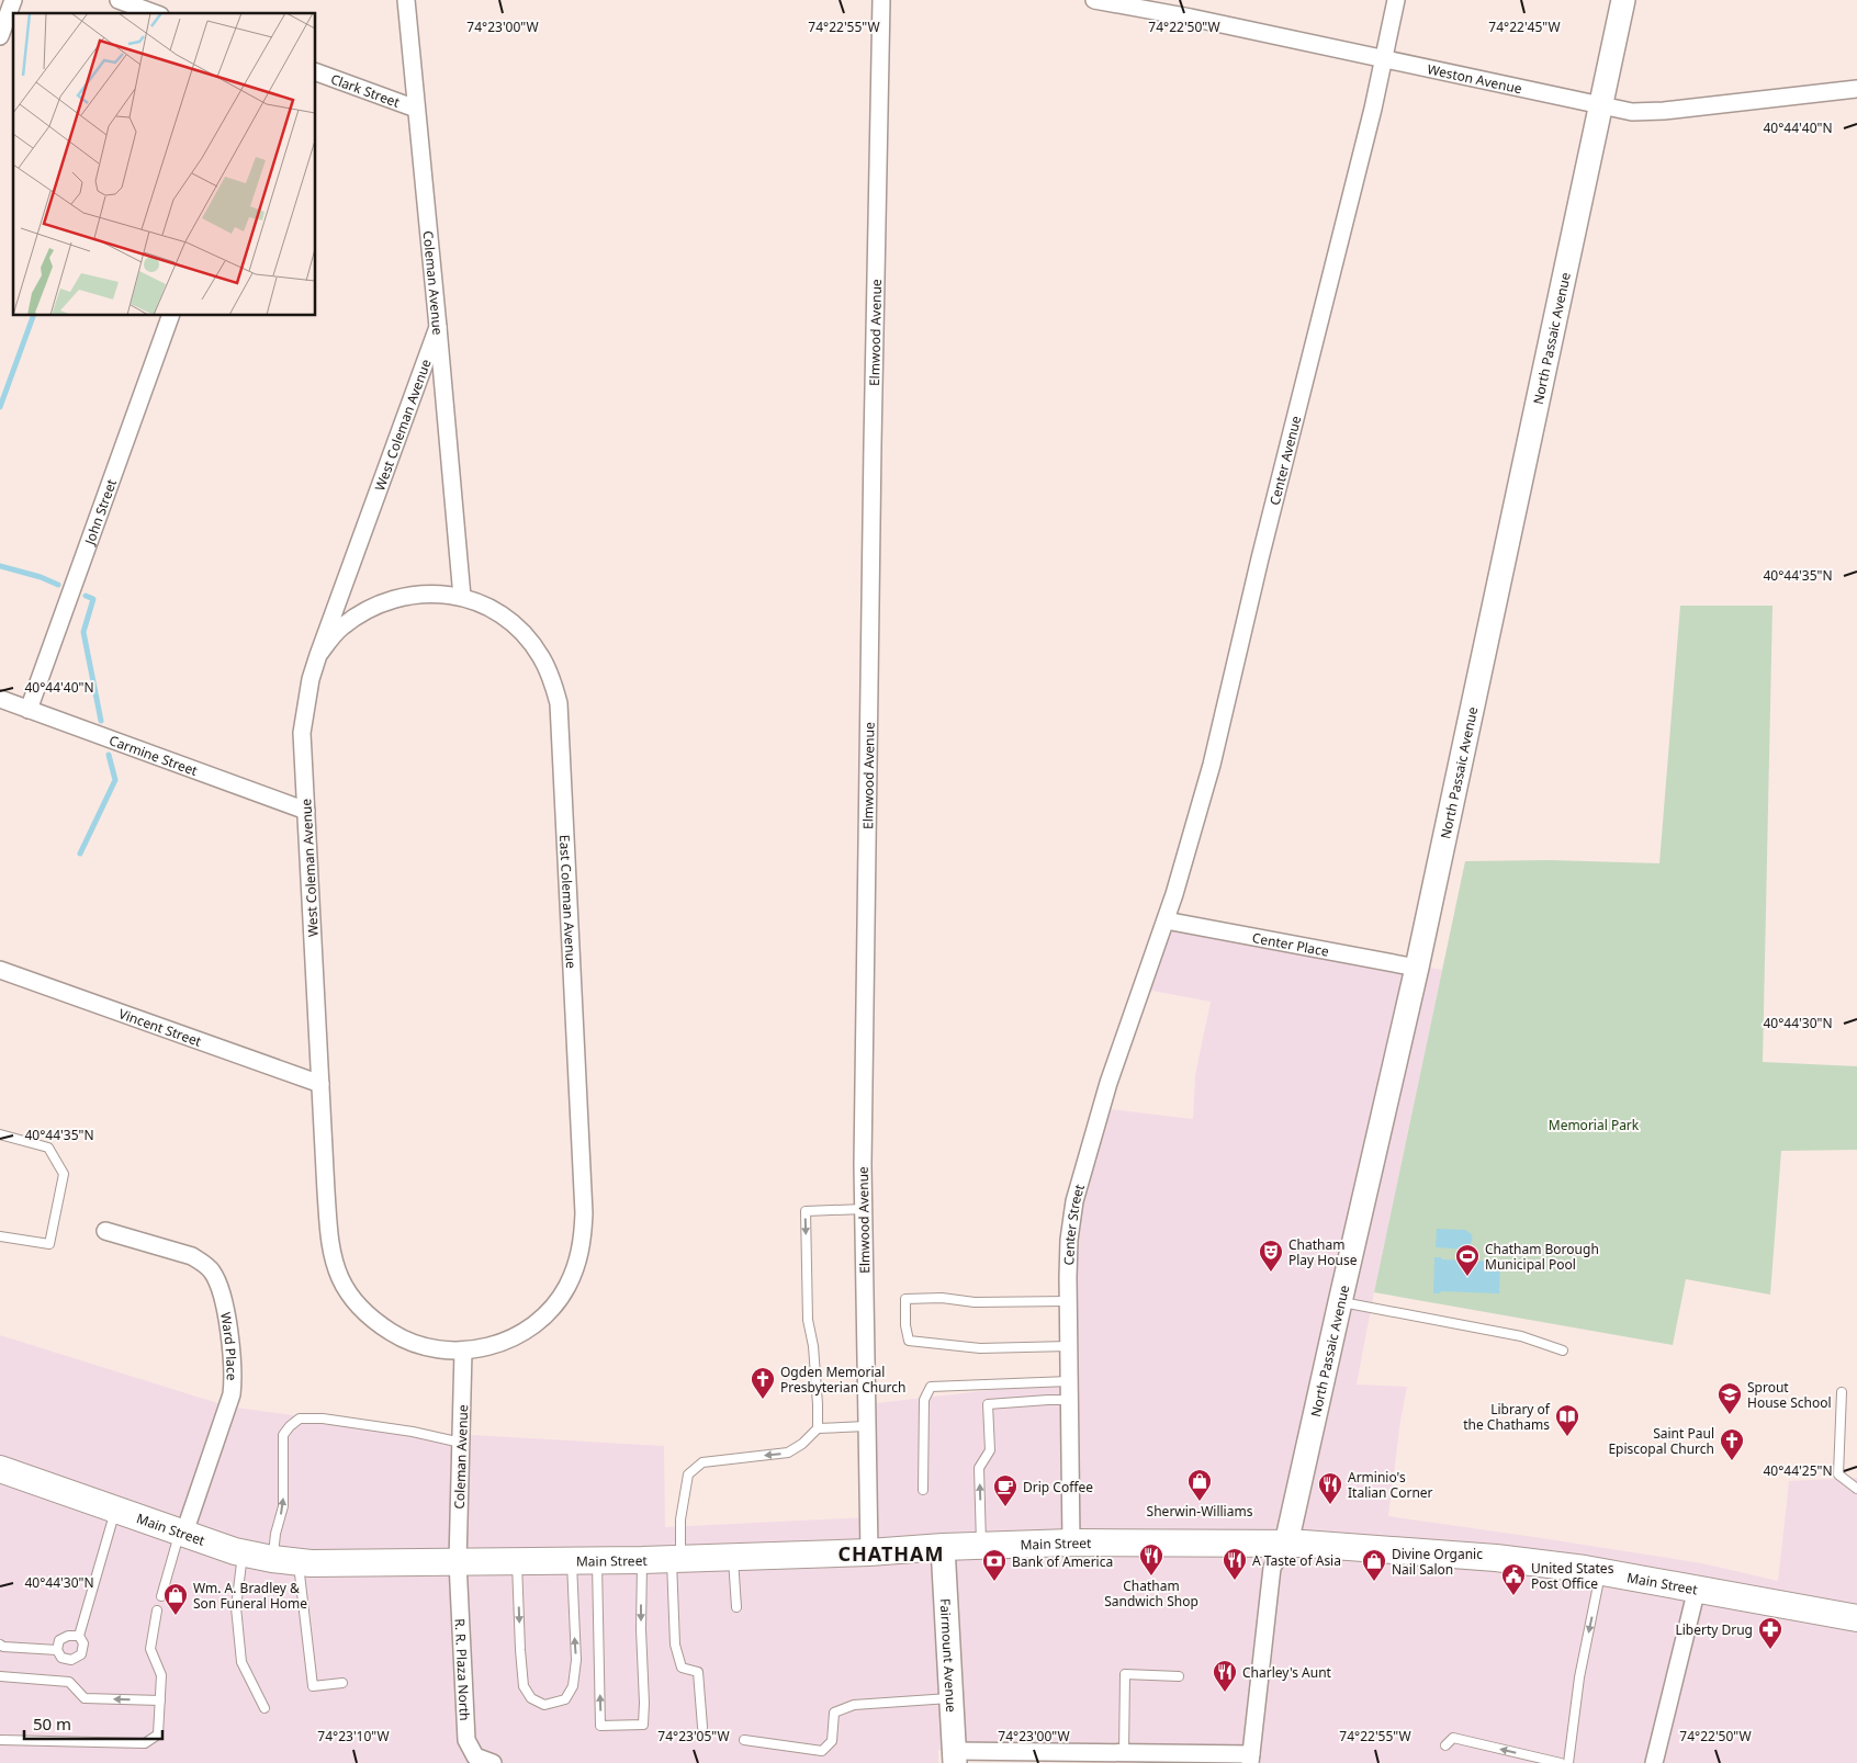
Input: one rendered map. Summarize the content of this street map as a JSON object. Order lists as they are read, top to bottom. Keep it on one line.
{"streets":{"main road":["North Passaic Avenue","Main Street","Fairmount Avenue"],"street":["Weston Avenue","Clark Street","Coleman Avenue","Elmwood Avenue","West Coleman Avenue","Center Avenue","John Street","Carmine Street","East Coleman Avenue","Center Place","Vincent Street","Center Street","Ward Place","R. R. Plaza North"]},"crossings":[["Weston Avenue","North Passaic Avenue"],["Weston Avenue","Center Avenue"],["Clark Street","Coleman Avenue"],["Coleman Avenue","West Coleman Avenue"],["Coleman Avenue","East Coleman Avenue"],["Coleman Avenue","Main Street"],["Coleman Avenue","R. R. Plaza North"],["Elmwood Avenue","Main Street"],["North Passaic Avenue","Center Place"],["North Passaic Avenue","Main Street"],["West Coleman Avenue","Carmine Street"],["West Coleman Avenue","East Coleman Avenue"],["West Coleman Avenue","Vincent Street"],["Center Avenue","Center Place"],["Center Avenue","Center Street"],["John Street","Carmine Street"],["Center Place","Center Street"],["Center Street","Main Street"],["Ward Place","Main Street"],["Main Street","Fairmount Avenue"],["Main Street","R. R. Plaza North"]],"districts":["CHATHAM"],"parks":["Memorial Park"],"places":{"theatre":["Chatham Play House"],"sports":["Chatham Borough Municipal Pool"],"church":["Ogden Memorial Presbyterian Church","Saint Paul Episcopal Church"],"school or university":["Sprout House School"],"library":["Library of the Chathams"],"shop":["Sherwin-Williams","Divine Organic Nail Salon","Wm. A. Bradley & Son Funeral Home"],"restaurant":["Arminio's Italian Corner","Chatham Sandwich Shop","A Taste of Asia","Charley's Aunt"],"cafe":["Drip Coffee"],"bank":["Bank of America"],"public building":["United States Post Office"],"pharmacy":["Liberty Drug"]},"scale_bar":"50 m","coordinates":["74°23'00\"W","74°22'55\"W","74°22'50\"W","74°22'45\"W","40°44'40\"N","40°44'35\"N","40°44'30\"N","40°44'25\"N","74°23'10\"W","74°23'05\"W"]}
